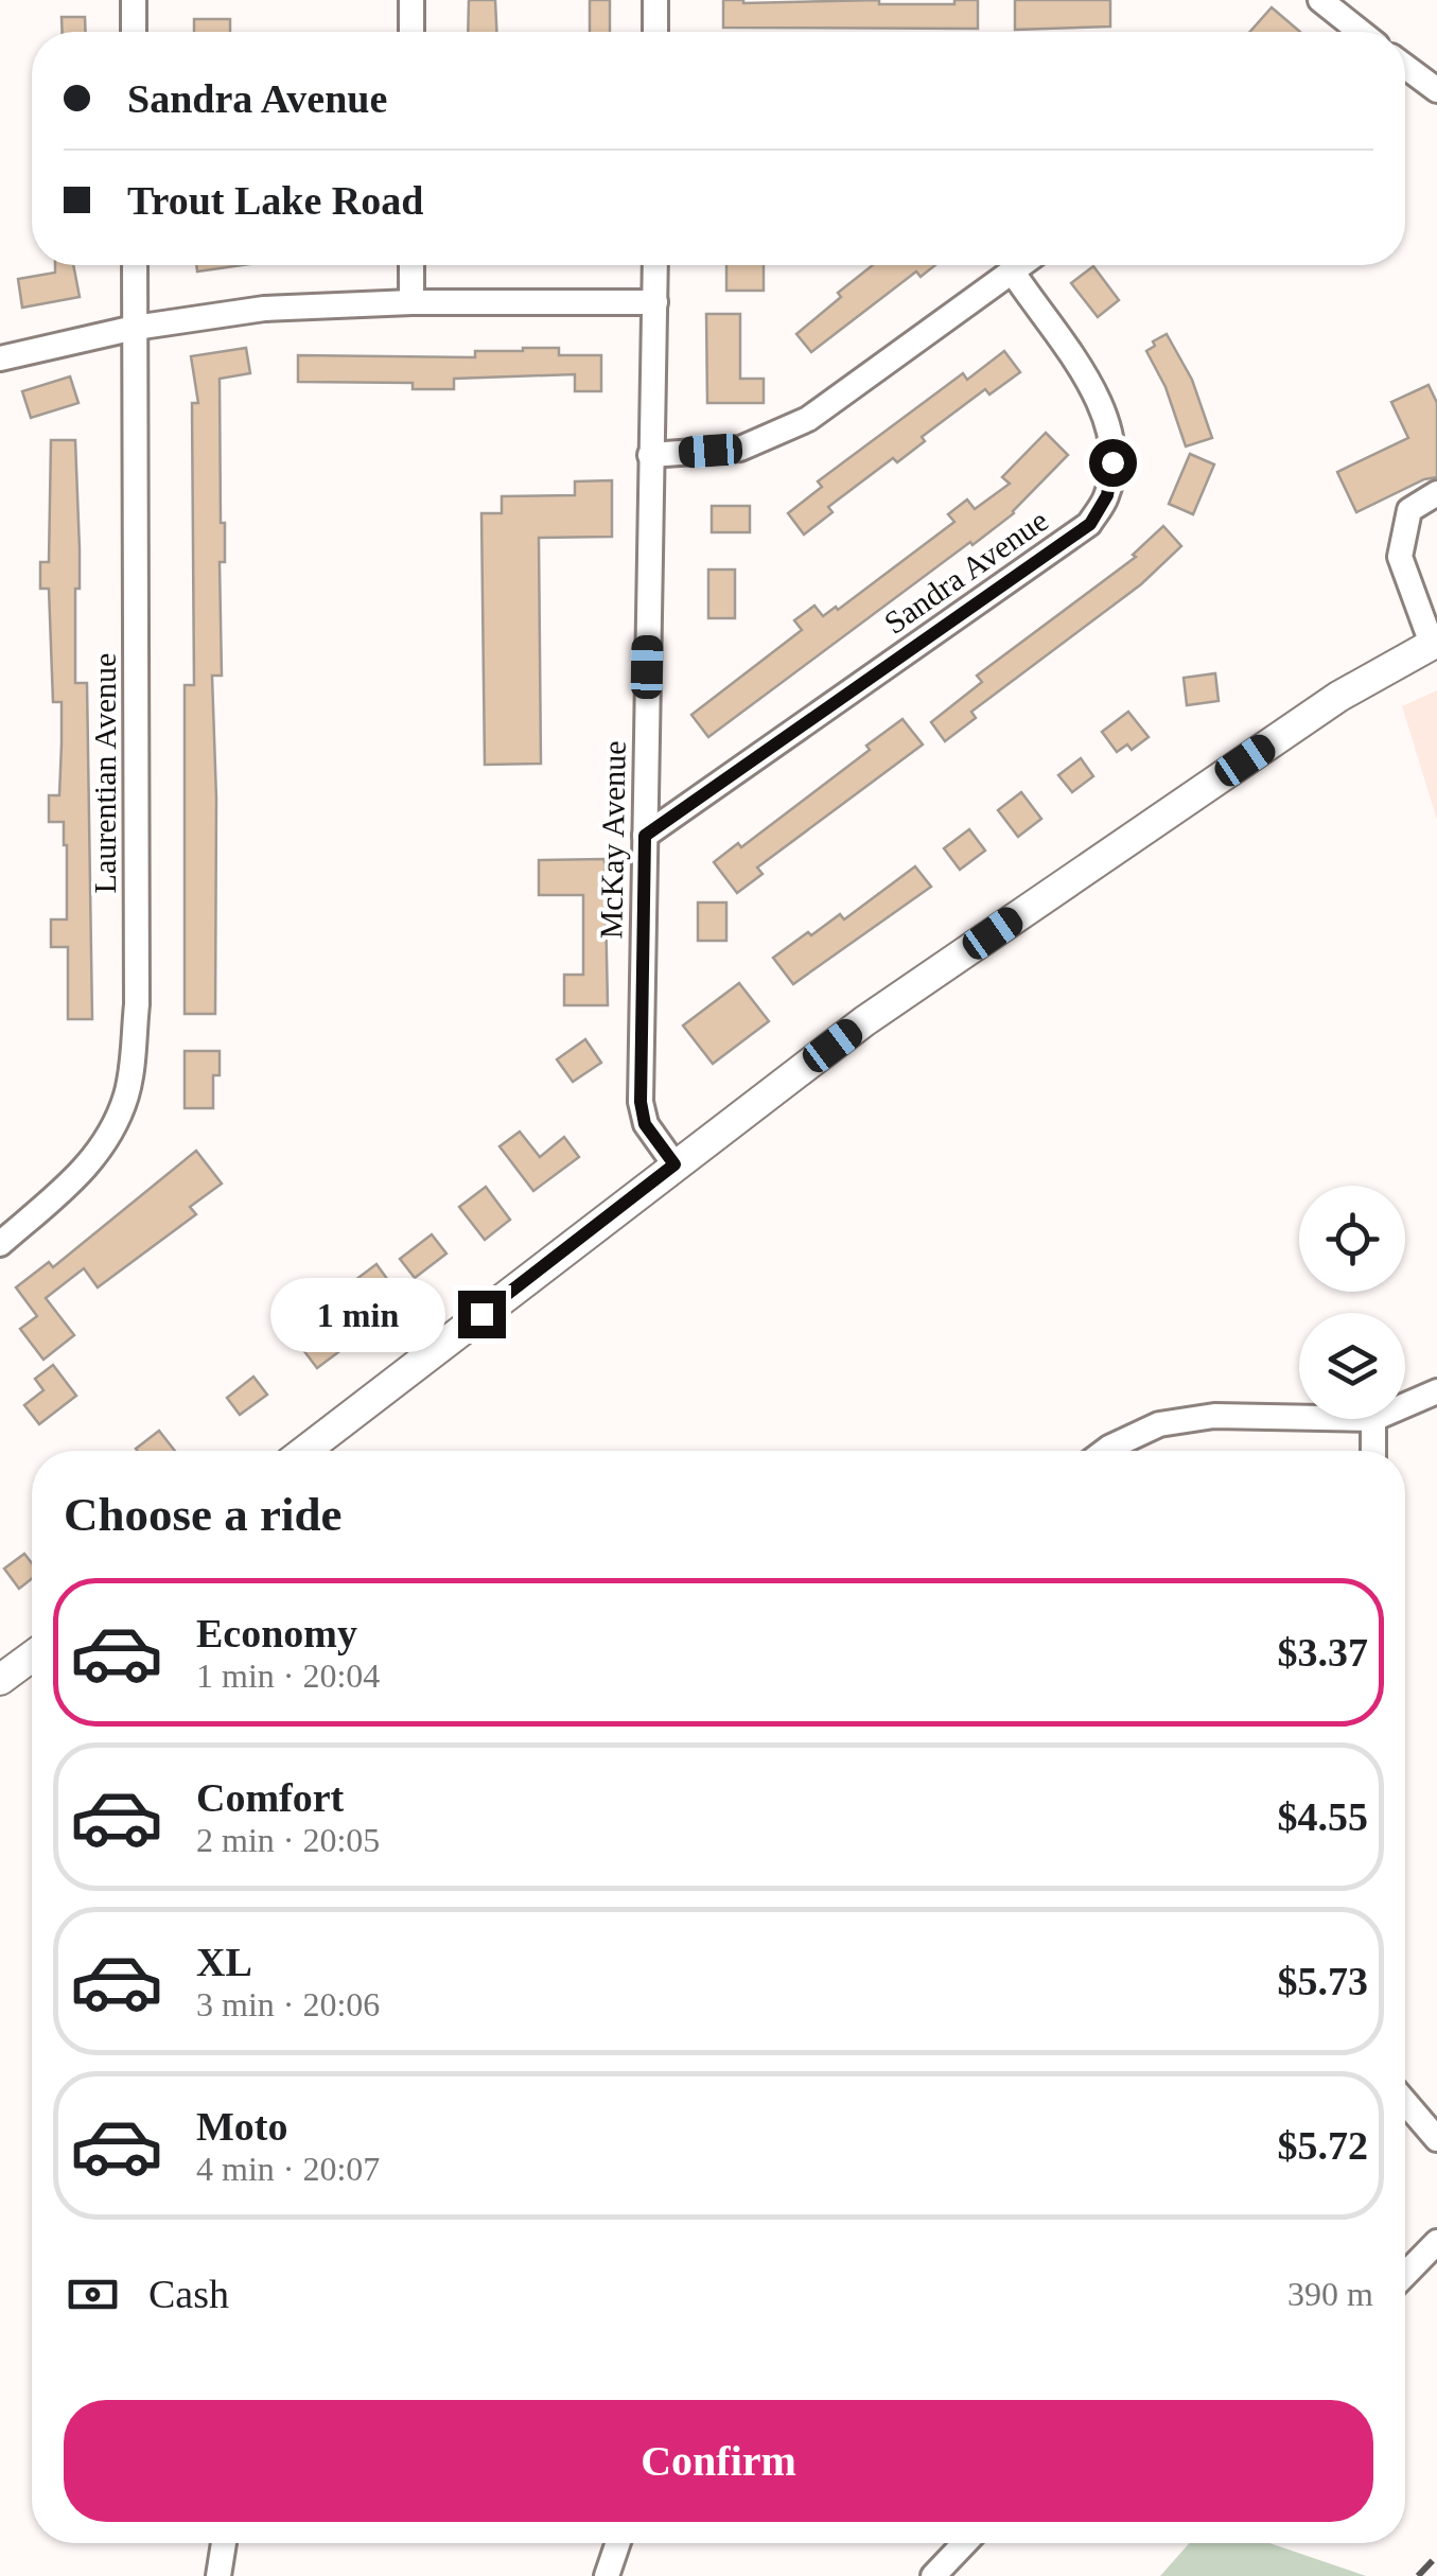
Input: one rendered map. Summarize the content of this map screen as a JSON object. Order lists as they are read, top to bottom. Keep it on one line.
{"streets":{"street":["Sandra Avenue","Laurentian Avenue","McKay Avenue"]},"crossings":[["Sandra Avenue","McKay Avenue"]],"page":{"banner":["Sandra Avenue","Trout Lake Road"],"bubble":"1 min","heading":"Choose a ride","list":[{"name":"Economy","note":"1 min · 20:04","value":"$3.37"},{"name":"Comfort","note":"2 min · 20:05","value":"$4.55"},{"name":"XL","note":"3 min · 20:06","value":"$5.73"},{"name":"Moto","note":"4 min · 20:07","value":"$5.72"}],"pay":["Cash","390 m"],"buttons":"Confirm"}}
